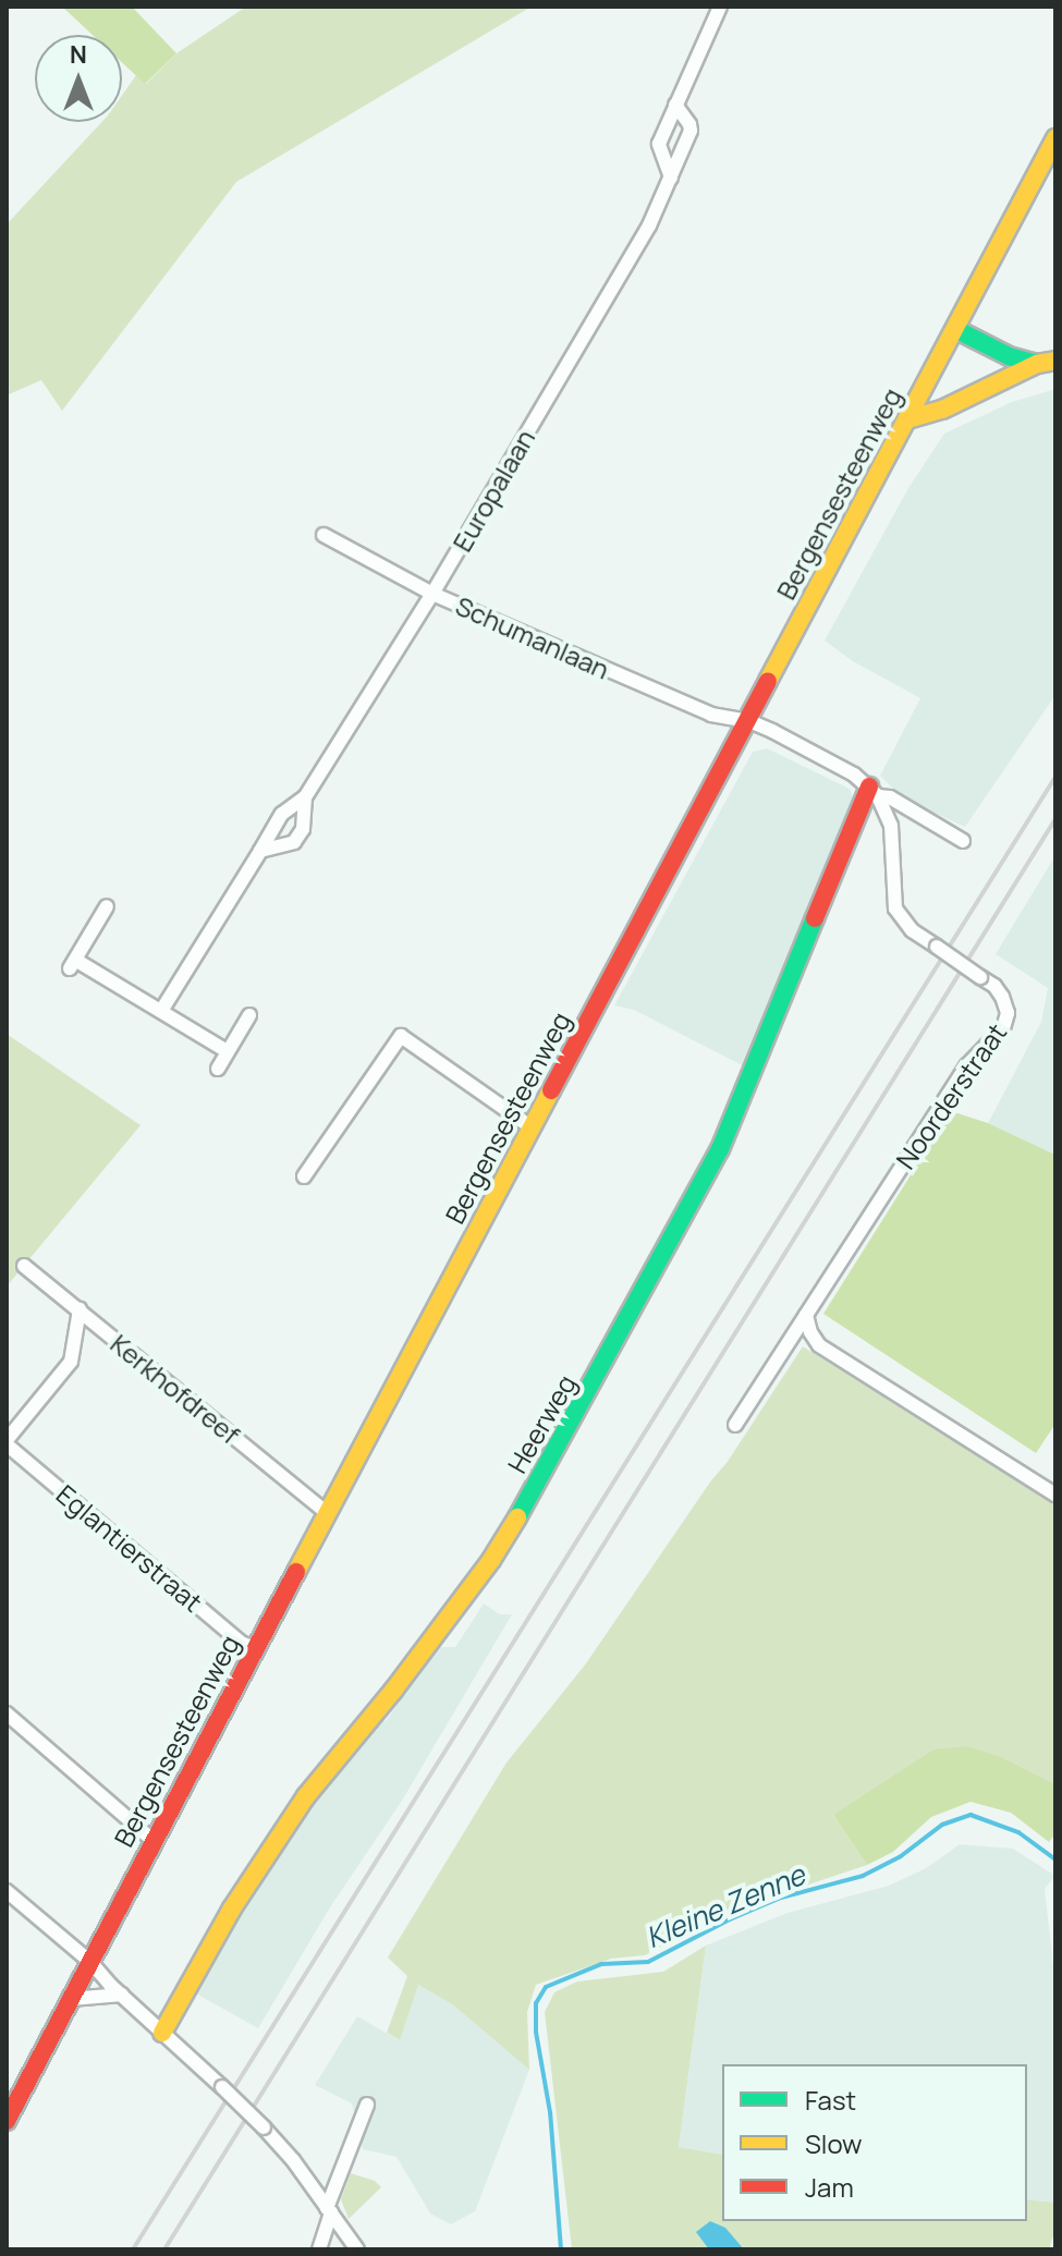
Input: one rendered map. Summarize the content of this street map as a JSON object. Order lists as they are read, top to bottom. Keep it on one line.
{"streets":{"main road":["Bergensesteenweg","Heerweg"],"street":["Europalaan","Schumanlaan","Noorderstraat","Kerkhofdreef","Eglantierstraat"]},"crossings":[["Europalaan","Schumanlaan"],["Bergensesteenweg","Schumanlaan"],["Bergensesteenweg","Kerkhofdreef"],["Bergensesteenweg","Eglantierstraat"],["Noorderstraat","Heerweg"]],"water":["Kleine Zenne"],"legend":["Fast","Slow","Jam"],"north":"top"}
